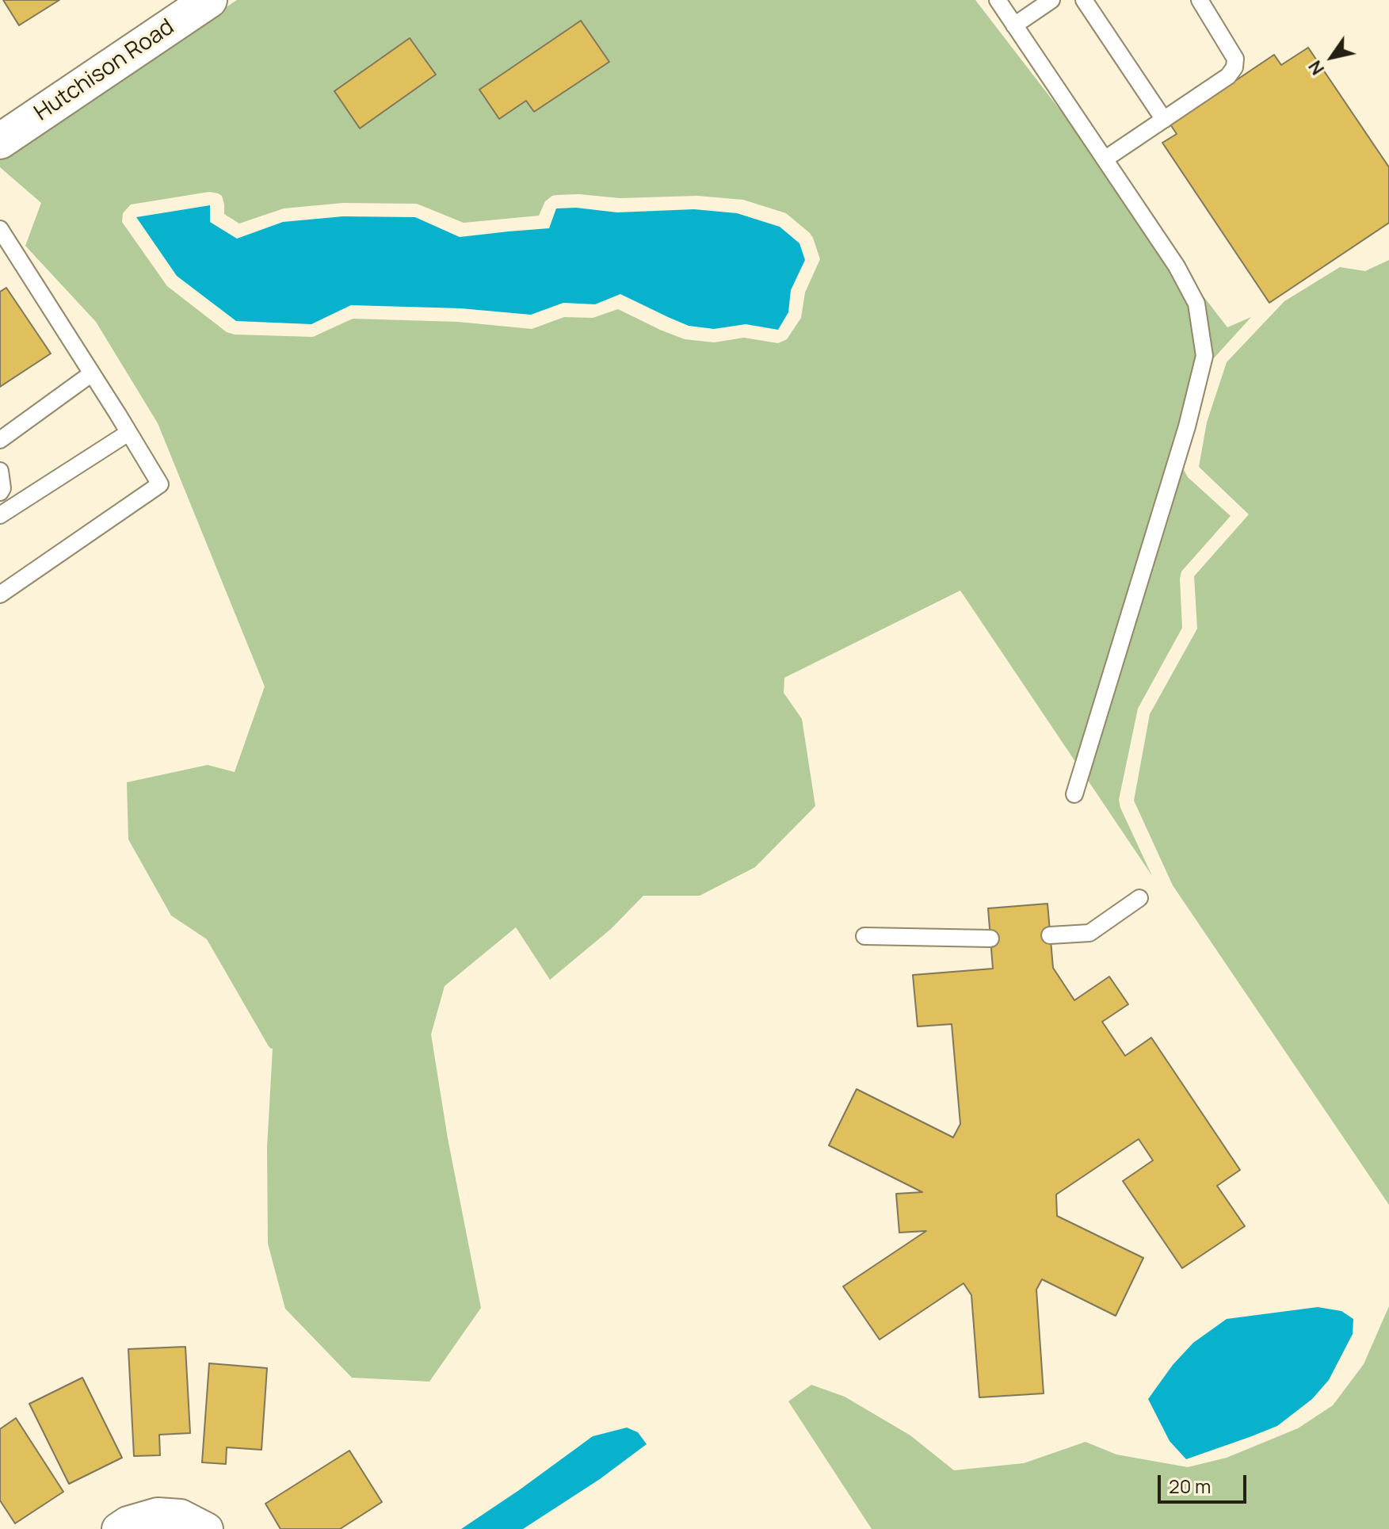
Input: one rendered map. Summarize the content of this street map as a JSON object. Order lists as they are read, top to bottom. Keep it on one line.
{"streets":{"street":["Hutchison Road"]},"scale_bar":"20 m","north":"bottom left"}
